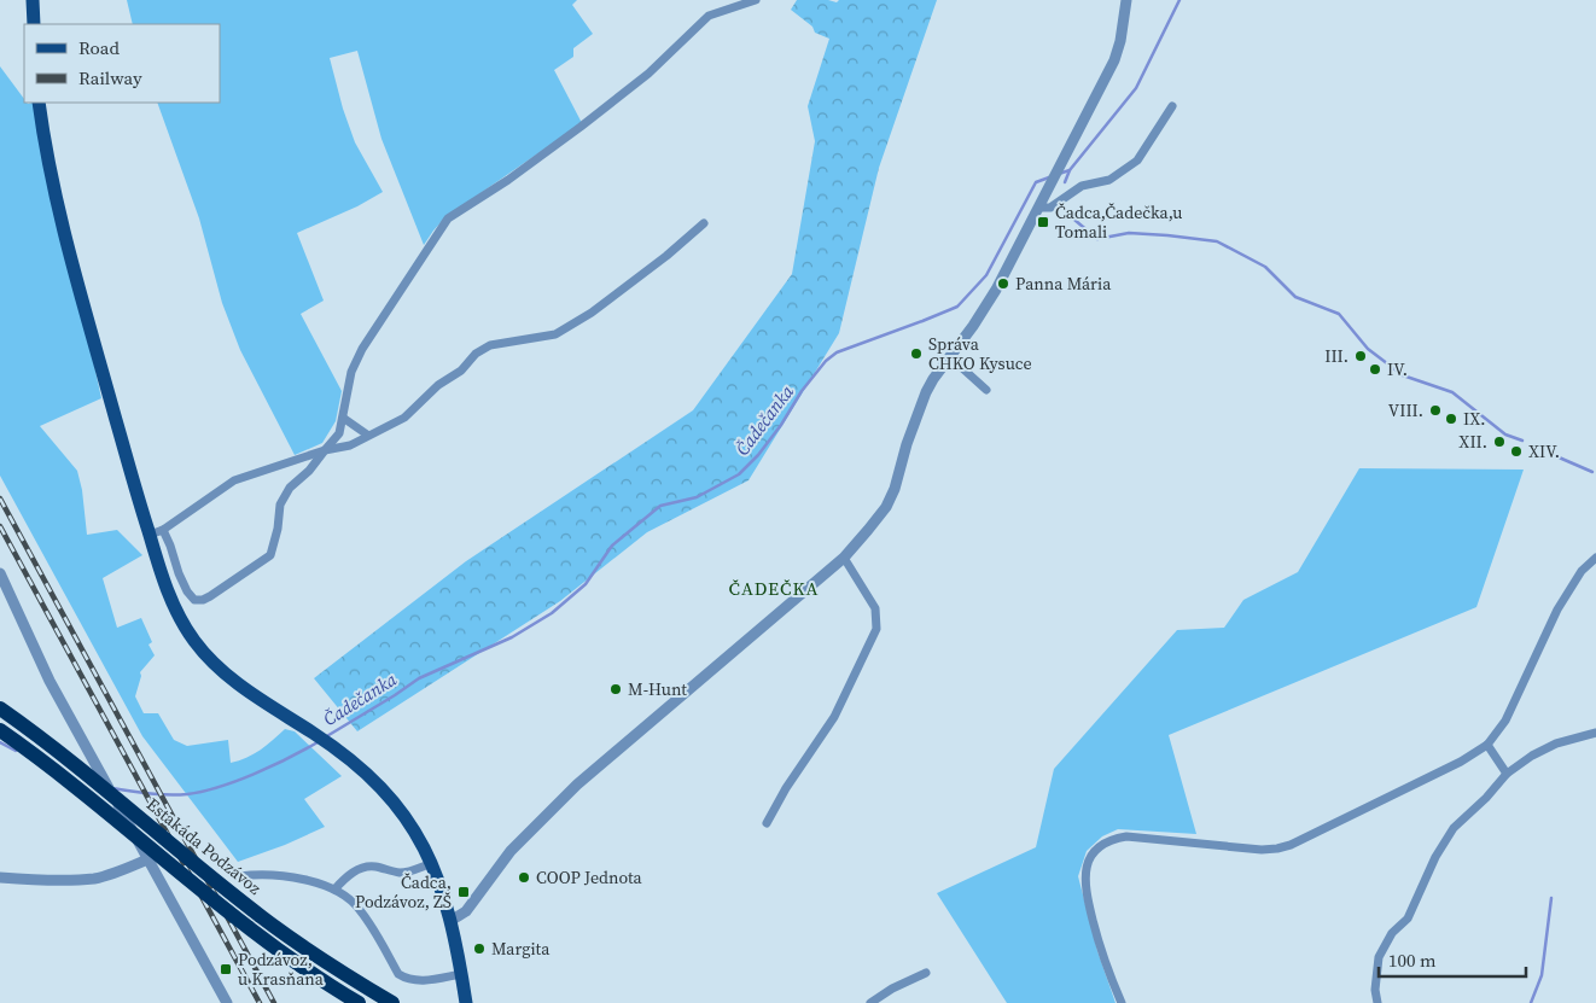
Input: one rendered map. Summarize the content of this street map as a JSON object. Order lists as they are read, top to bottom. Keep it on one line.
{"streets":{"highway":["Estakáda Podzávoz"]},"districts":["ČADEČKA"],"water":["Čadečanka"],"places":{"transit":["Čadca,Čadečka,u Tomali","Čadca, Podzávoz, ZŠ","Podzávoz, u Krasňana"],"other":["Panna Mária","Správa CHKO Kysuce","III.","IV.","VIII.","IX.","XII.","XIV.","M-Hunt","COOP Jednota","Margita"]},"legend":["Road","Railway"],"scale_bar":"100 m"}
